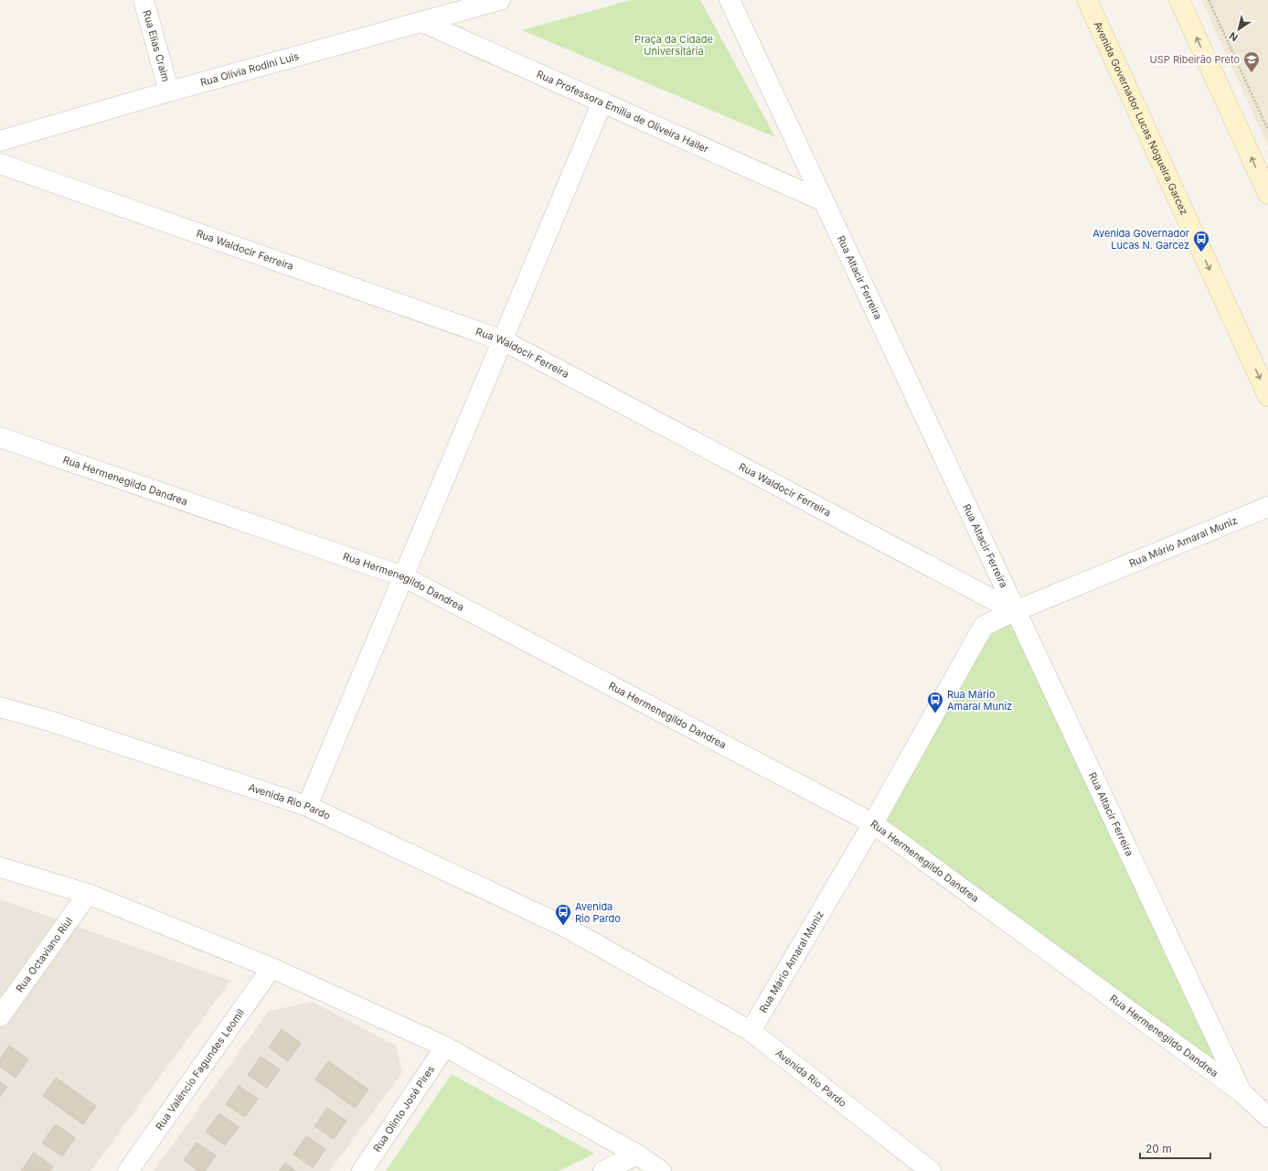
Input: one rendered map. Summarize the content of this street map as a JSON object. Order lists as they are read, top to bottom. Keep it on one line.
{"streets":{"street":["Rua Elias Craim","Rua Olívia Rodini Luis","Rua Professora Emília de Oliveira Hailer","Avenida Governador Lucas Nogueira Garcez","Rua Waldocir Ferreira","Rua Altacir Ferreira","Rua Hermenegildo Dandrea","Rua Mário Amaral Muniz","Avenida Rio Pardo","Rua Octaviano Riul","Rua Valêncio Fagundes Leomil","Rua Olinto José Pires"]},"crossings":[["Rua Elias Craim","Rua Olívia Rodini Luis"],["Rua Olívia Rodini Luis","Rua Professora Emília de Oliveira Hailer"],["Rua Professora Emília de Oliveira Hailer","Rua Altacir Ferreira"],["Rua Waldocir Ferreira","Rua Altacir Ferreira"],["Rua Waldocir Ferreira","Rua Mário Amaral Muniz"],["Rua Altacir Ferreira","Rua Hermenegildo Dandrea"],["Rua Altacir Ferreira","Rua Mário Amaral Muniz"],["Rua Hermenegildo Dandrea","Rua Mário Amaral Muniz"],["Rua Mário Amaral Muniz","Avenida Rio Pardo"]],"parks":["Praça da Cidade Universitária"],"places":{"school or university":["USP Ribeirão Preto"],"bus stop":["Avenida Governador Lucas N. Garcez","Rua Mário Amaral Muniz","Avenida Rio Pardo"]},"scale_bar":"20 m","north":"bottom left"}
